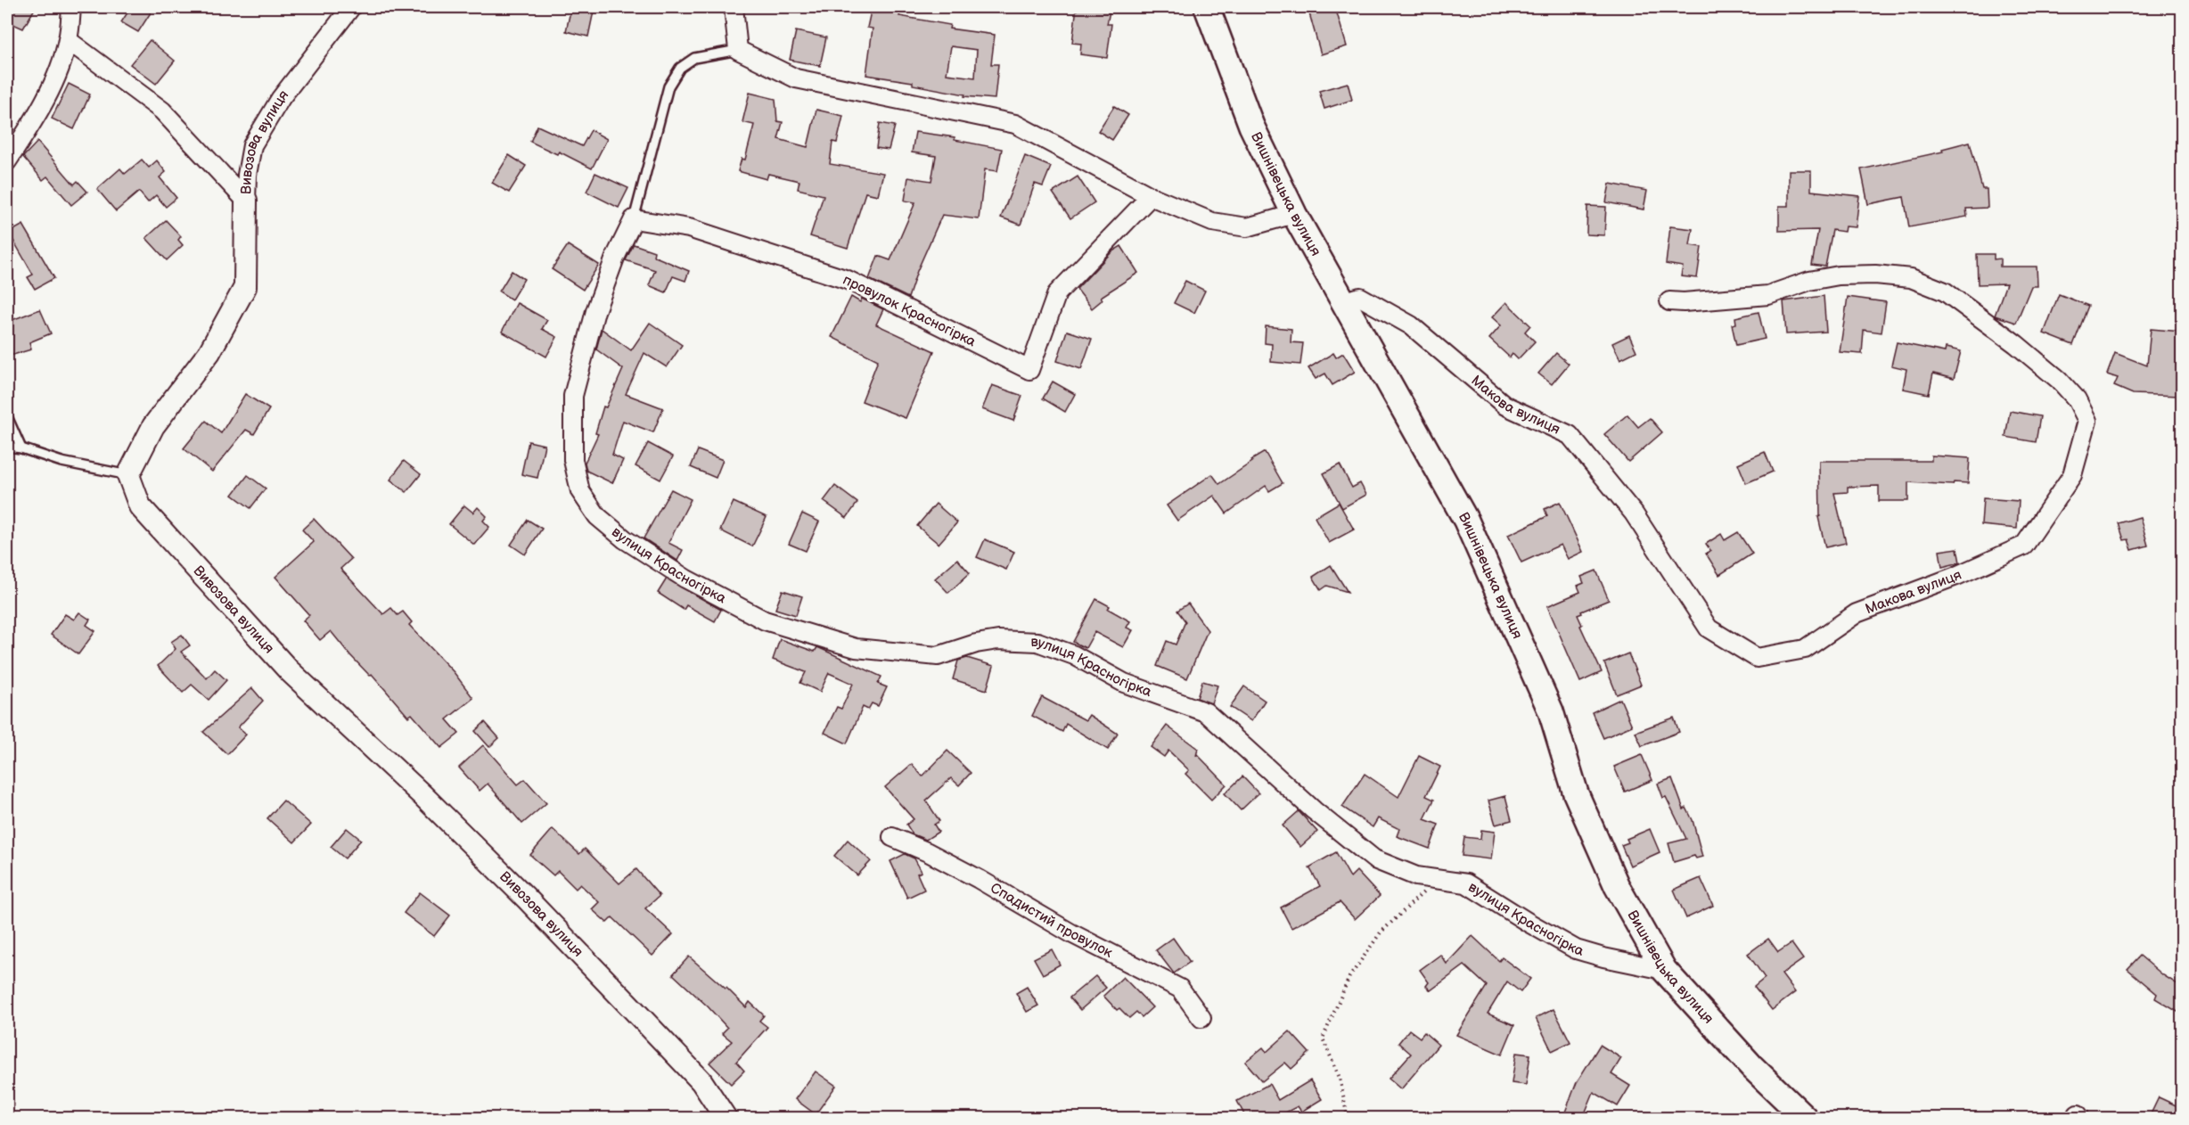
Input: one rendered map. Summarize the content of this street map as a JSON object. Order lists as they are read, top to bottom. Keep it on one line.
{"streets":{"main road":["Вишнівецька вулиця"],"street":["Вивозова вулиця","провулок Красногірка","Макова вулиця","вулиця Красногірка","Спадистий провулок"]},"crossings":[["Вишнівецька вулиця","Макова вулиця"],["Вишнівецька вулиця","вулиця Красногірка"],["провулок Красногірка","вулиця Красногірка"]]}
